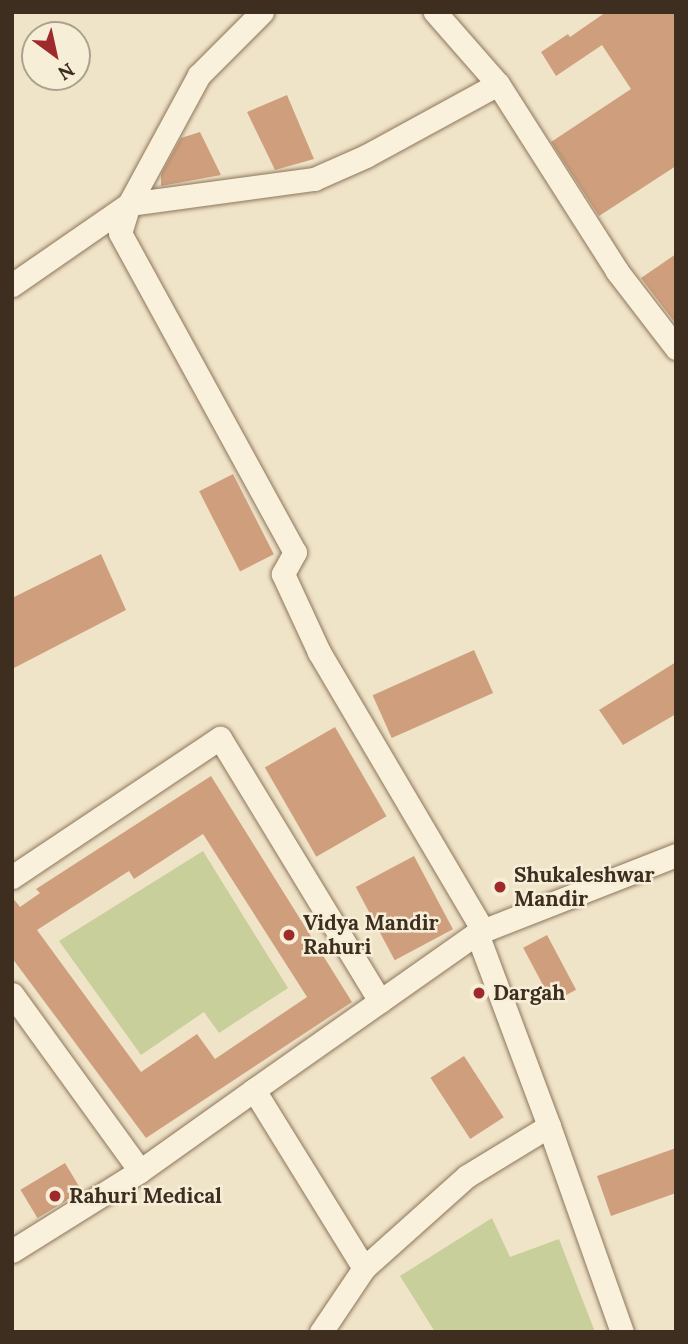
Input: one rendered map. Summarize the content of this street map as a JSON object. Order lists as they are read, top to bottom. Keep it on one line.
{"places":["Shukaleshwar Mandir","Vidya Mandir Rahuri","Dargah","Rahuri Medical"],"north":"bottom right"}
